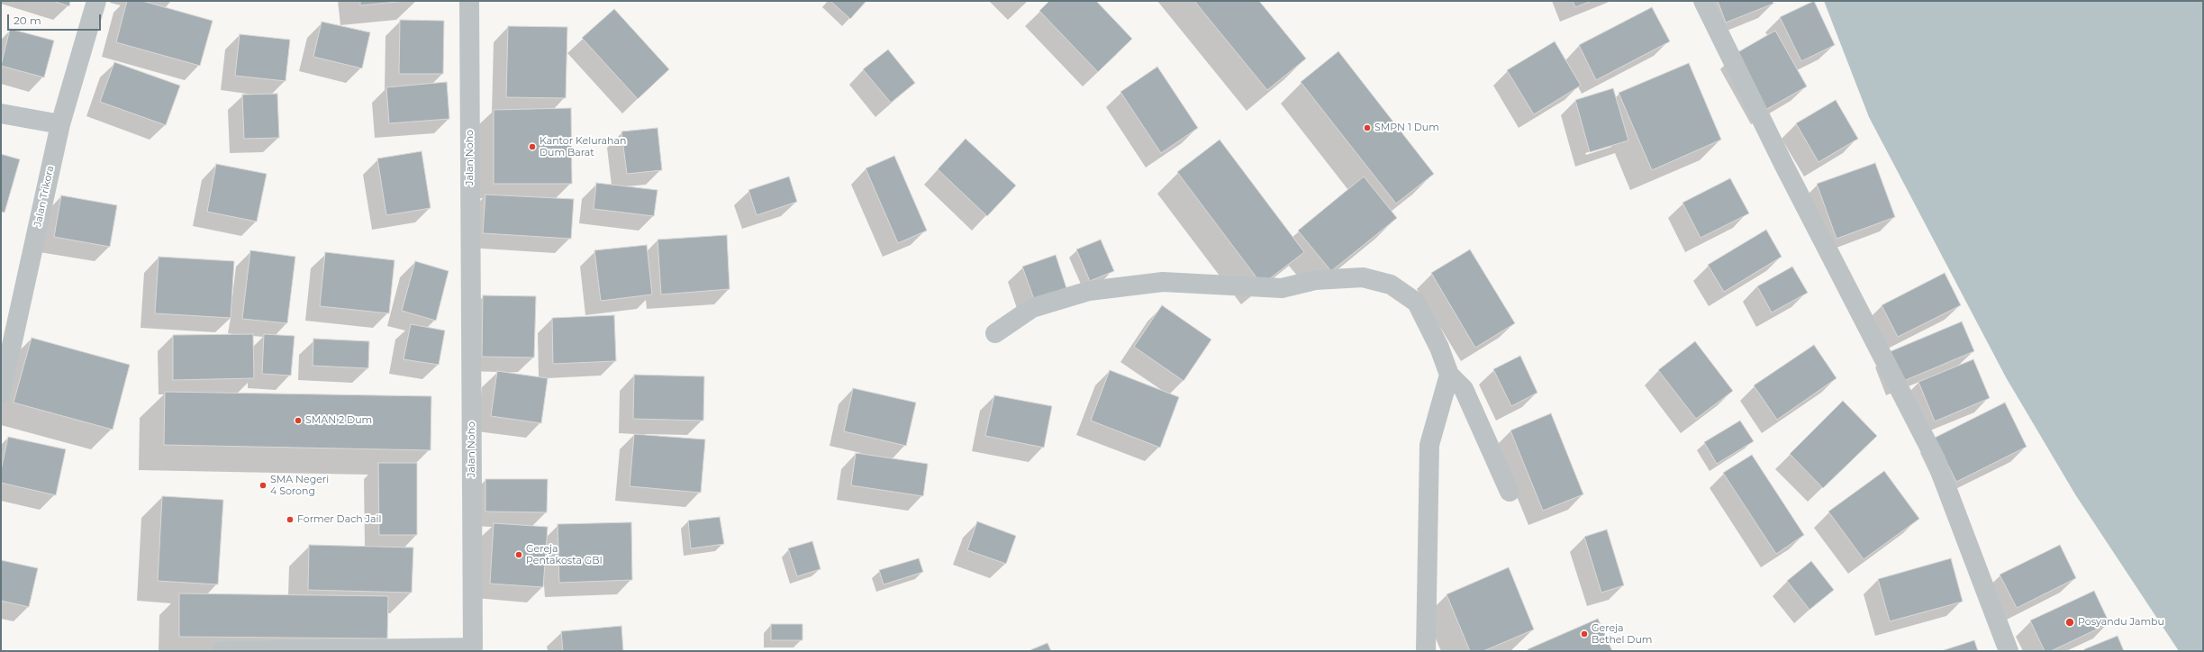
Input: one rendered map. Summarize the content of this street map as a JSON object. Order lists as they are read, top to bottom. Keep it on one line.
{"streets":{"street":["Jalan Noho","Jalan Trikora"]},"places":["SMPN 1 Dum","Kantor Kelurahan Dum Barat","SMAN 2 Dum","SMA Negeri 4 Sorong","Former Dach Jail","Gereja Pentakosta GBI","Posyandu Jambu","Gereja Bethel Dum"],"scale_bar":"20 m"}
